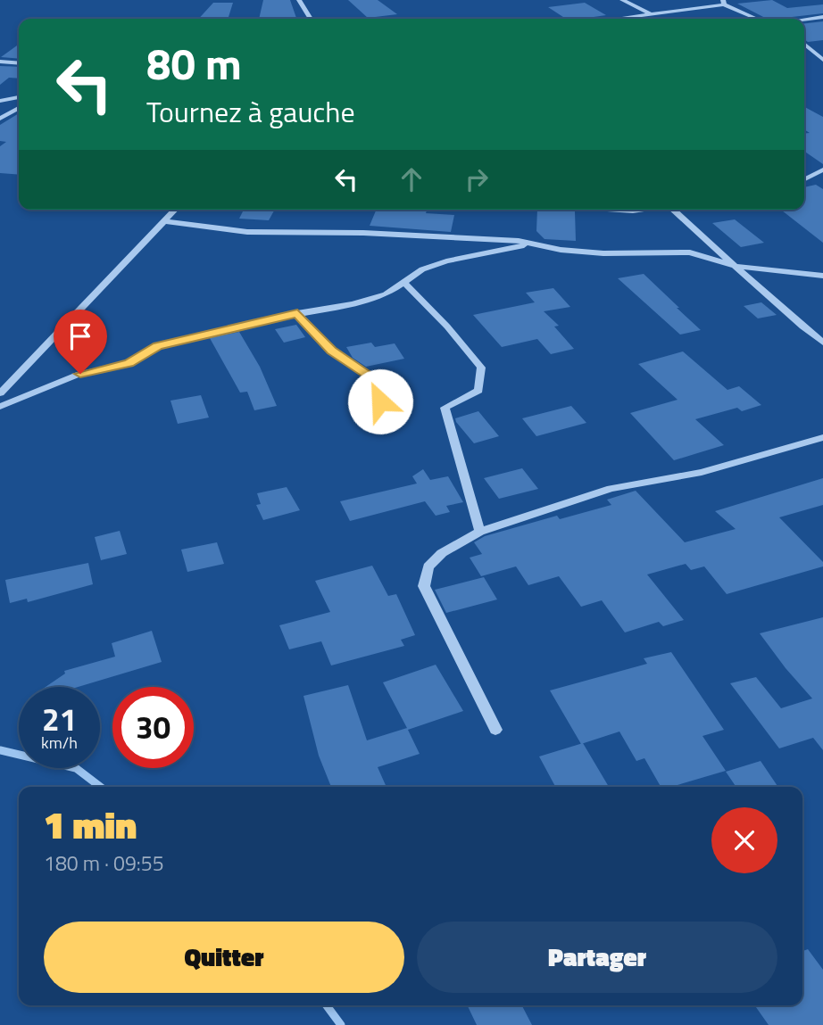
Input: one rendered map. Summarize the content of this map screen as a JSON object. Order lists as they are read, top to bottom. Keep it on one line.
{"page":{"turn":["80 m","Tournez à gauche"],"speed":"21 km/h","limit":"30","heading":["1 min","180 m · 09:55"],"buttons":["Quitter","Partager"]}}
